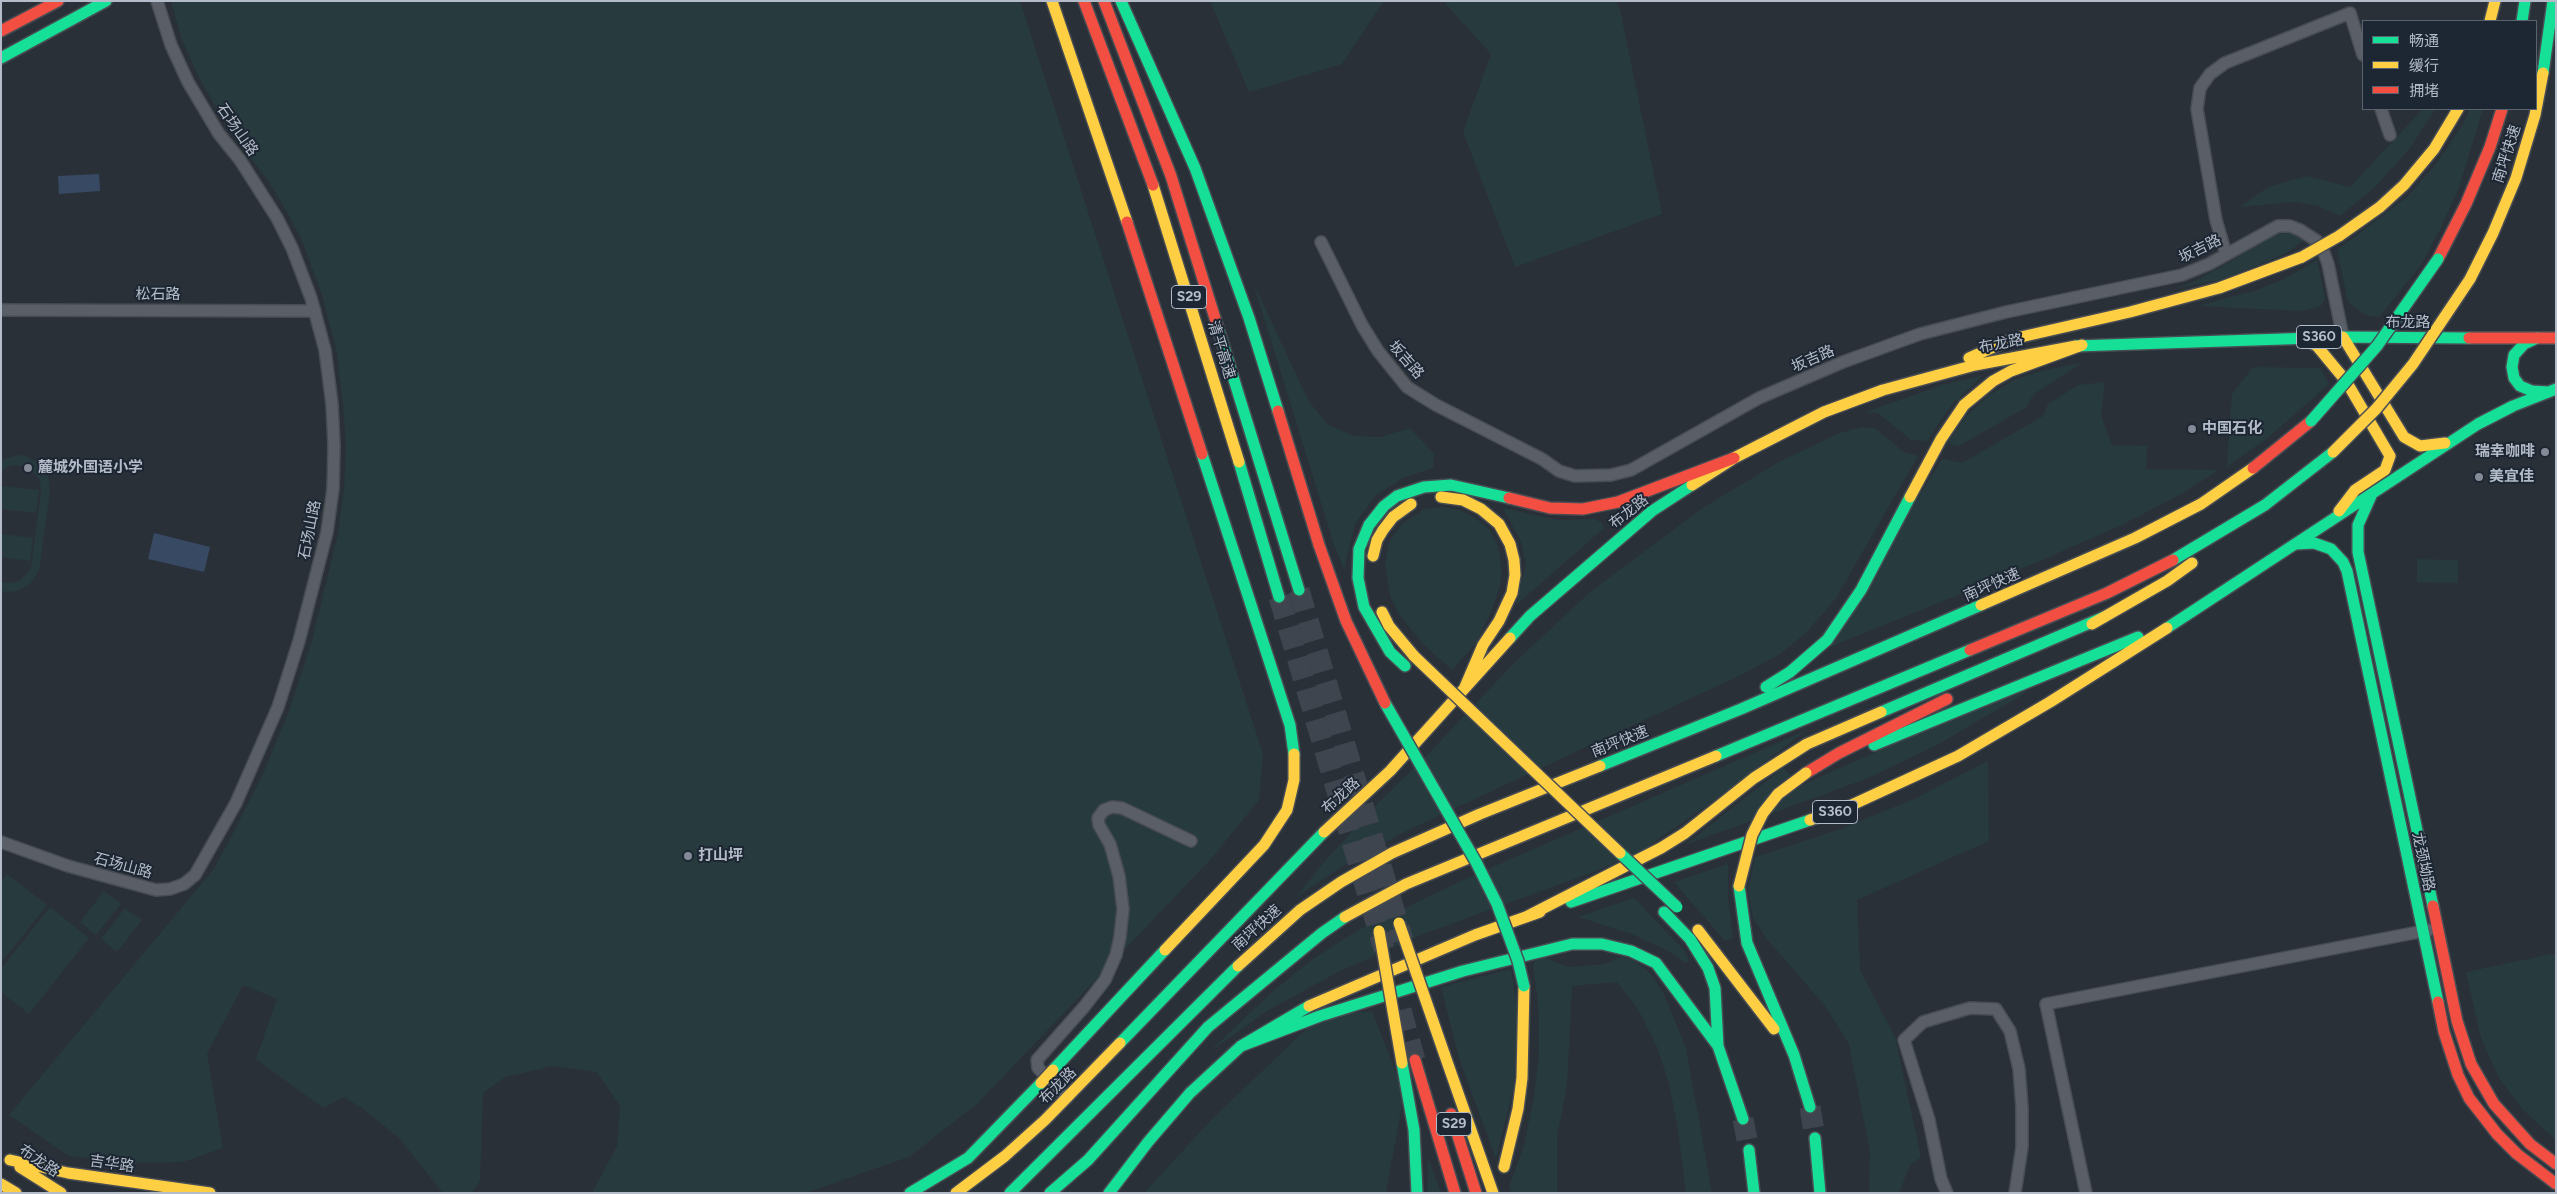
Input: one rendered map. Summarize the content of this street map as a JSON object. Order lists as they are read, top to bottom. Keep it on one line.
{"streets":{"main road":["南坪快速","S29","布龙路","S360","清平高速","龙颈坳路","吉华路"],"street":["石场山路","坂吉路","松石路"]},"crossings":[["石场山路","松石路"],["坂吉路","布龙路"],["布龙路","吉华路"],["S360","龙颈坳路"]],"places":["中国石化","瑞幸咖啡","麓城外国语小学","美宜佳","打山坪"],"legend":["畅通","缓行","拥堵"]}
